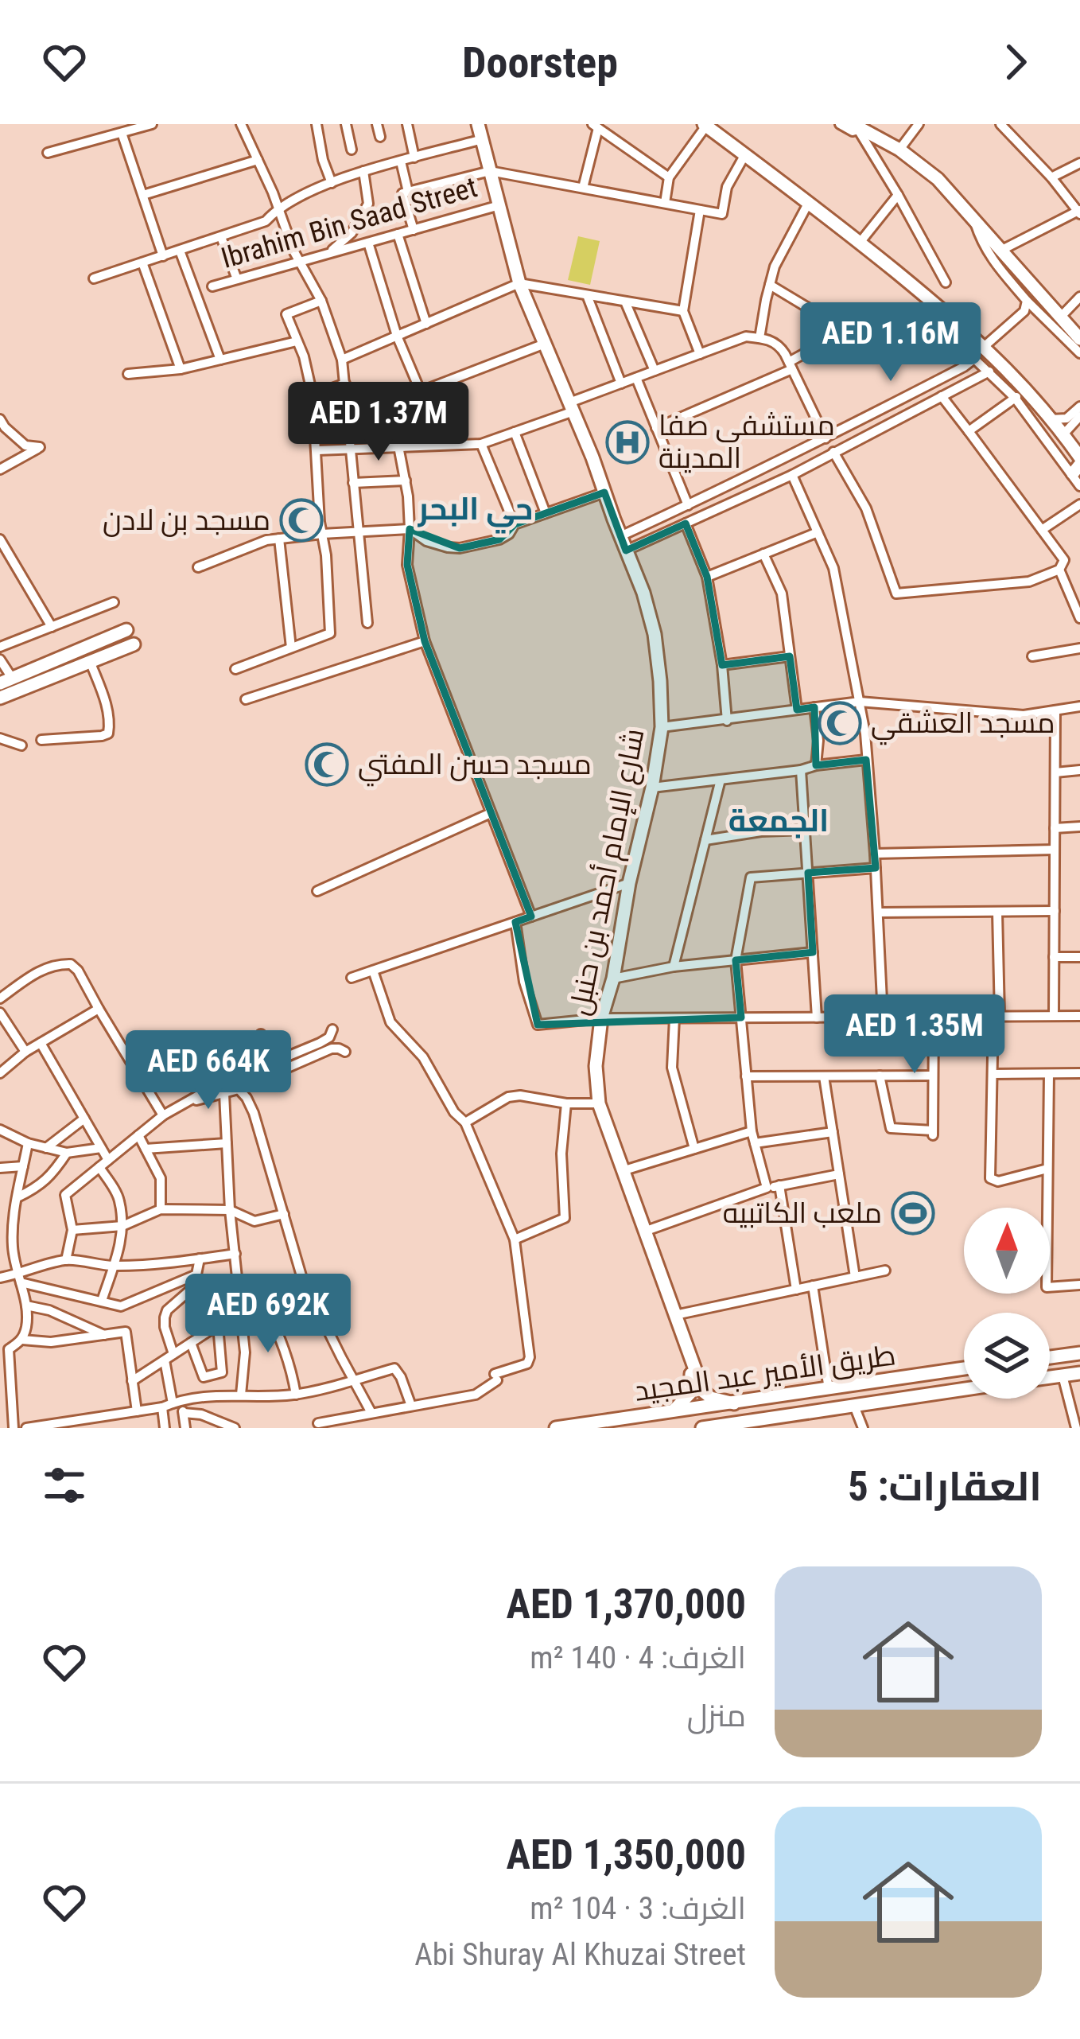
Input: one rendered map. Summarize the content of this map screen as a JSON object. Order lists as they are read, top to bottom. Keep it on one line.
{"streets":{"main road":["شارع الإمام أحمد بن حنبل","طريق الأمير عبد المجيد"],"street":["Ibrahim Bin Saad Street"]},"crossings":[["Ibrahim Bin Saad Street","شارع الإمام أحمد بن حنبل"],["شارع الإمام أحمد بن حنبل","طريق الأمير عبد المجيد"]],"districts":["حي البحر","الجمعة"],"places":{"hospital":["مستشفی صفا المدینة"],"mosque":["مسجد بن لادن","مسجد العشقي","مسجد حسن المفتي"],"sports":["ملعب الكاتبيه"]},"north":"top","page":{"header":"Doorstep","price":["AED 1.16M","AED 1.37M","AED 1.35M","AED 664K","AED 692K"],"heading":"العقارات: 5","list":[{"name":"AED 1,370,000","note":"الغرف: 4 · 140 m² · منزل"},{"name":"AED 1,350,000","note":"الغرف: 3 · 104 m² · Abi Shuray Al Khuzai Street"}]}}
